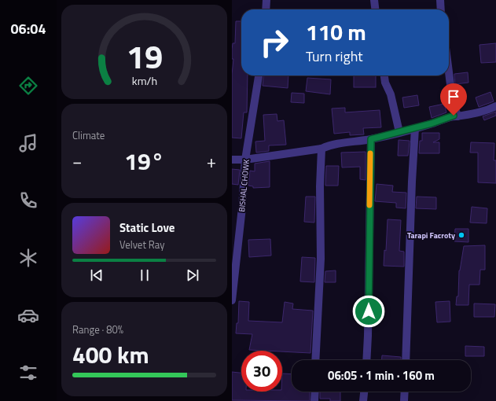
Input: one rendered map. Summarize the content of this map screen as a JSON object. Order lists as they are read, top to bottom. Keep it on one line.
{"streets":{"street":["BISHAL CHOWK"]},"places":["Tarapi Facroty"],"page":{"tabs":"06:04","turn":["110 m","Turn right"],"tile":["Climate",["Range · 80%","400 km"]],"heat":["−","19°","+"],"song":["Static Love","Velvet Ray"],"limit":"30","trip":"06:05 · 1 min · 160 m","gauge":["19","km/h"]}}
